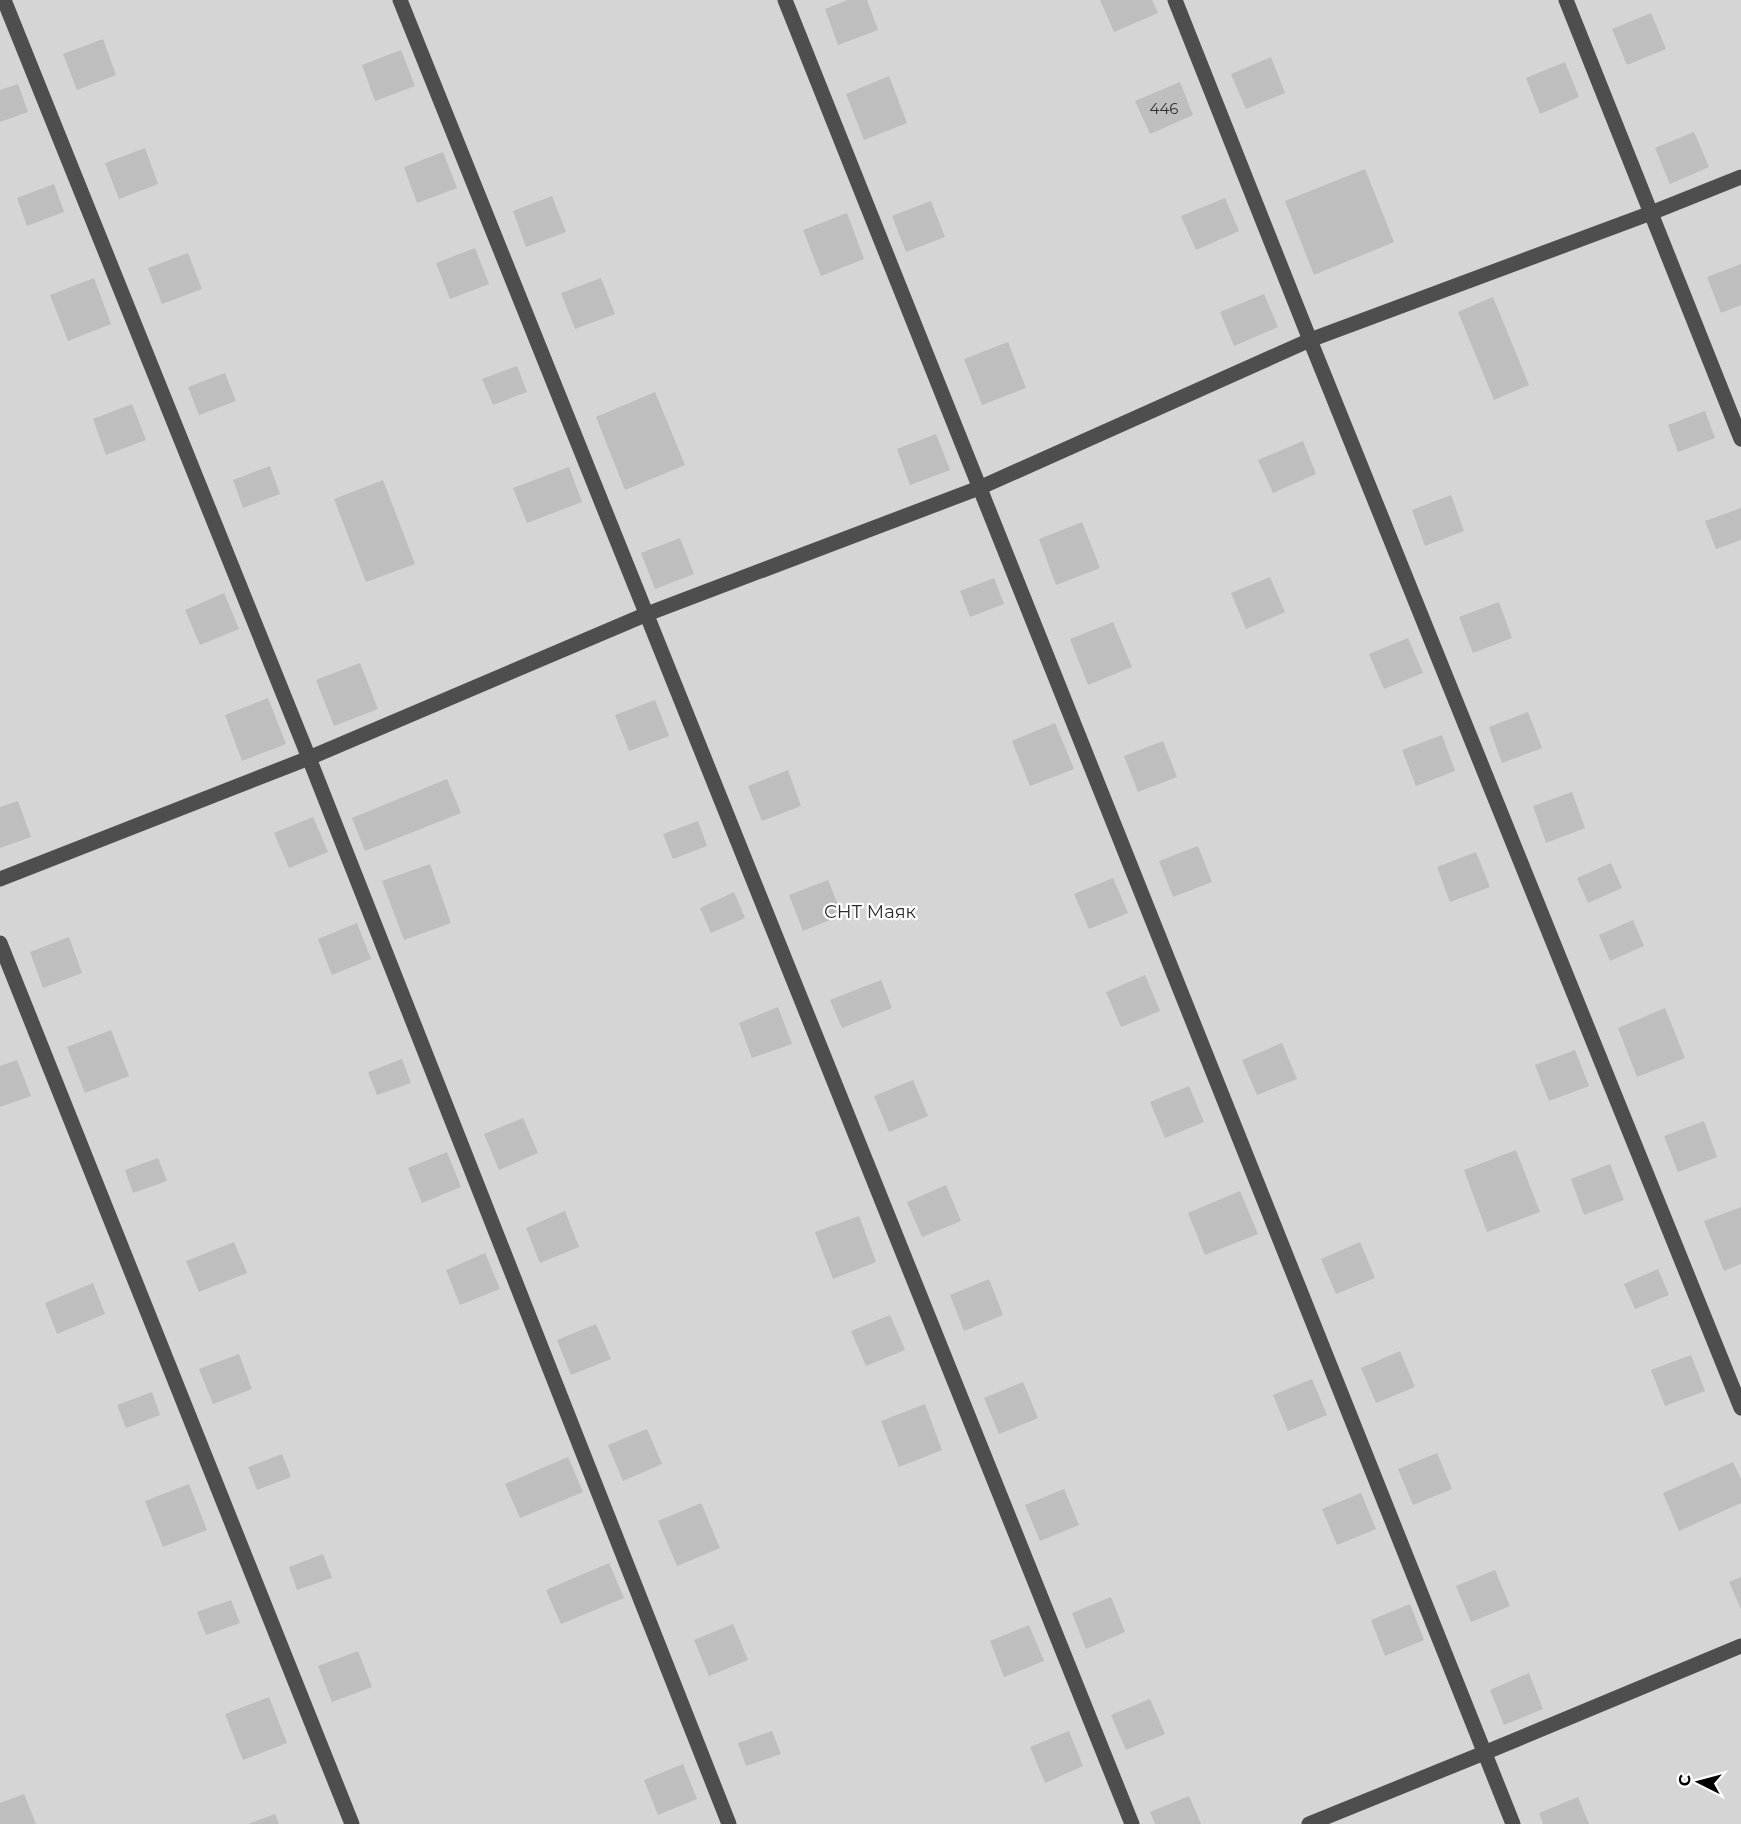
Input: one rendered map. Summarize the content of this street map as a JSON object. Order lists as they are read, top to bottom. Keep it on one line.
{"parks":["СНТ Маяк"],"house_numbers":["446"],"north":"left"}
